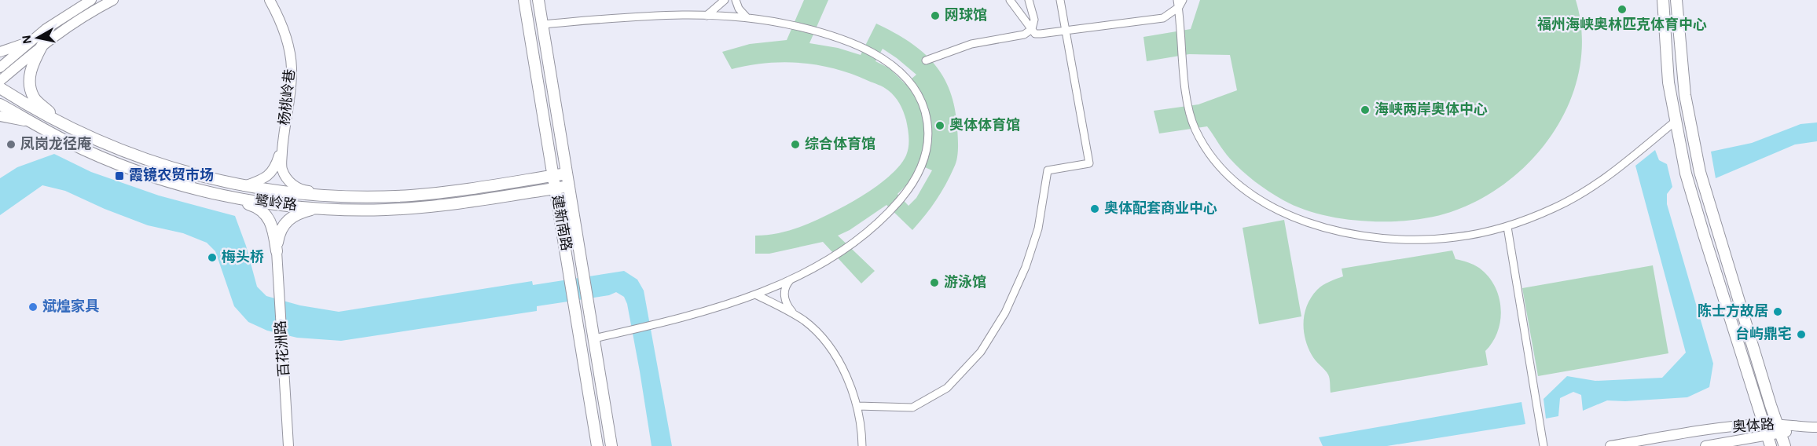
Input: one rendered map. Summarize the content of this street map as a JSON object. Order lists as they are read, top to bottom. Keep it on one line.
{"streets":{"main road":["鹭岭路","建新南路"],"street":["杨桃岭巷","百花洲路","奥体路"]},"crossings":[["鹭岭路","建新南路"]],"places":{"other":["福州海峡奥林匹克体育中心","网球馆","海峡两岸奥体中心","奥体体育馆","凤岗龙径庵","综合体育馆","奥体配套商业中心","梅头桥","游泳馆","斌煌家具","陈士方故居","台屿鼎宅"],"transit":["霞镜农贸市场"]},"north":"left"}
